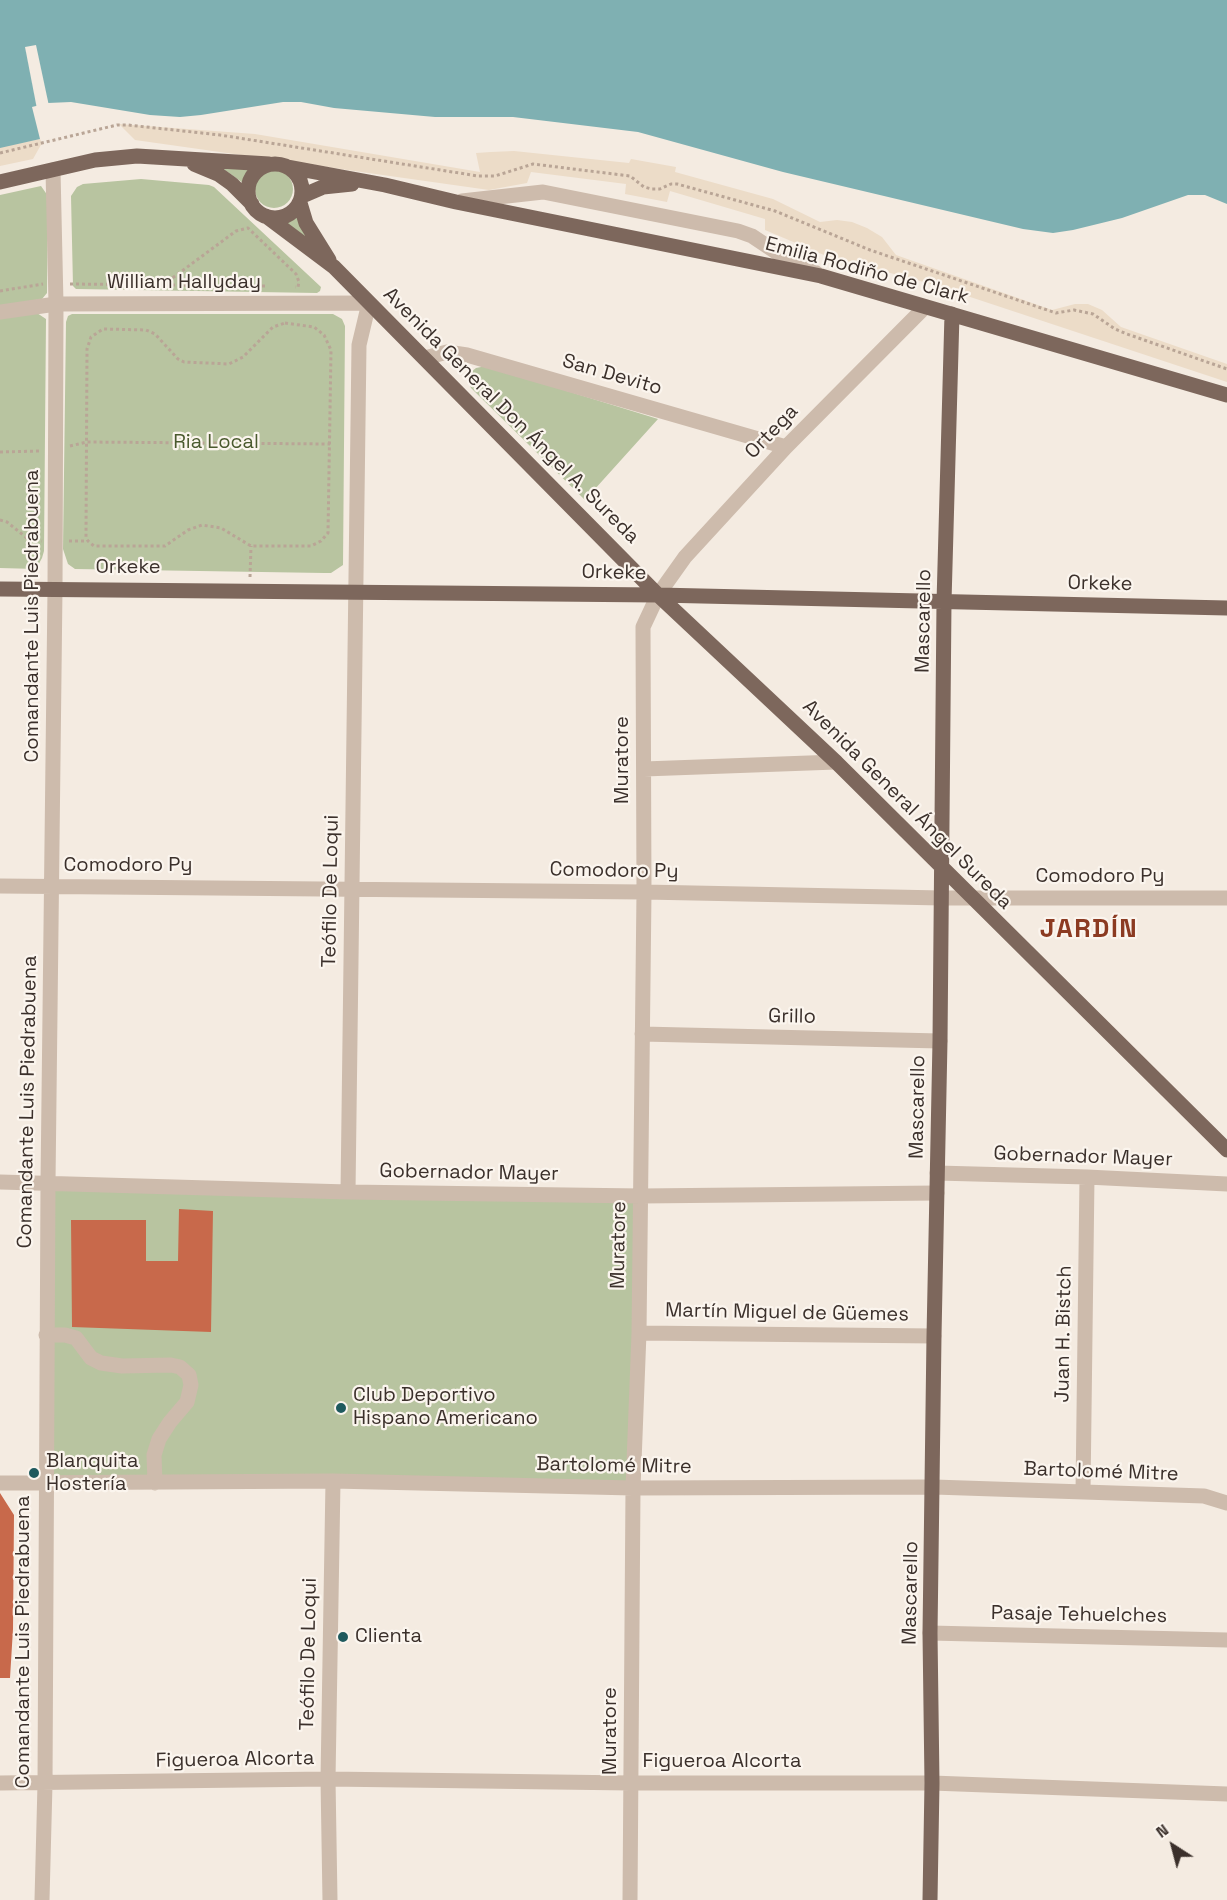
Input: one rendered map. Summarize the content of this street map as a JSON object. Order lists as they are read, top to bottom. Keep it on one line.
{"streets":{"main road":["Emilia Rodiño de Clark","Avenida General Don Ángel A. Sureda","Orkeke","Mascarello","Avenida General Ángel Sureda"],"street":["William Hallyday","San Devito","Ortega","Comandante Luis Piedrabuena","Muratore","Comodoro Py","Teófilo De Loqui","Grillo","Gobernador Mayer","Martín Miguel de Güemes","Juan H. Bistch","Bartolomé Mitre","Pasaje Tehuelches","Figueroa Alcorta"]},"crossings":[["Emilia Rodiño de Clark","Avenida General Don Ángel A. Sureda"],["Emilia Rodiño de Clark","Ortega"],["Emilia Rodiño de Clark","Mascarello"],["William Hallyday","Avenida General Don Ángel A. Sureda"],["William Hallyday","Comandante Luis Piedrabuena"],["William Hallyday","Teófilo De Loqui"],["San Devito","Avenida General Don Ángel A. Sureda"],["San Devito","Ortega"],["Avenida General Don Ángel A. Sureda","Ortega"],["Avenida General Don Ángel A. Sureda","Orkeke"],["Avenida General Don Ángel A. Sureda","Muratore"],["Avenida General Don Ángel A. Sureda","Avenida General Ángel Sureda"],["Avenida General Don Ángel A. Sureda","Teófilo De Loqui"],["Ortega","Orkeke"],["Ortega","Muratore"],["Ortega","Avenida General Ángel Sureda"],["Orkeke","Comandante Luis Piedrabuena"],["Orkeke","Mascarello"],["Orkeke","Muratore"],["Orkeke","Avenida General Ángel Sureda"],["Orkeke","Teófilo De Loqui"],["Comandante Luis Piedrabuena","Comodoro Py"],["Comandante Luis Piedrabuena","Gobernador Mayer"],["Comandante Luis Piedrabuena","Bartolomé Mitre"],["Comandante Luis Piedrabuena","Figueroa Alcorta"],["Mascarello","Avenida General Ángel Sureda"],["Mascarello","Comodoro Py"],["Mascarello","Grillo"],["Mascarello","Gobernador Mayer"],["Mascarello","Martín Miguel de Güemes"],["Mascarello","Bartolomé Mitre"],["Mascarello","Pasaje Tehuelches"],["Mascarello","Figueroa Alcorta"],["Muratore","Avenida General Ángel Sureda"],["Muratore","Comodoro Py"],["Muratore","Grillo"],["Muratore","Gobernador Mayer"],["Muratore","Martín Miguel de Güemes"],["Muratore","Bartolomé Mitre"],["Muratore","Figueroa Alcorta"],["Avenida General Ángel Sureda","Comodoro Py"],["Comodoro Py","Teófilo De Loqui"],["Teófilo De Loqui","Gobernador Mayer"],["Teófilo De Loqui","Bartolomé Mitre"],["Teófilo De Loqui","Figueroa Alcorta"],["Gobernador Mayer","Juan H. Bistch"],["Juan H. Bistch","Bartolomé Mitre"]],"districts":["JARDÍN"],"parks":["Ria Local"],"places":["Club Deportivo Hispano Americano","Blanquita Hostería","Clienta"],"north":"top left"}
